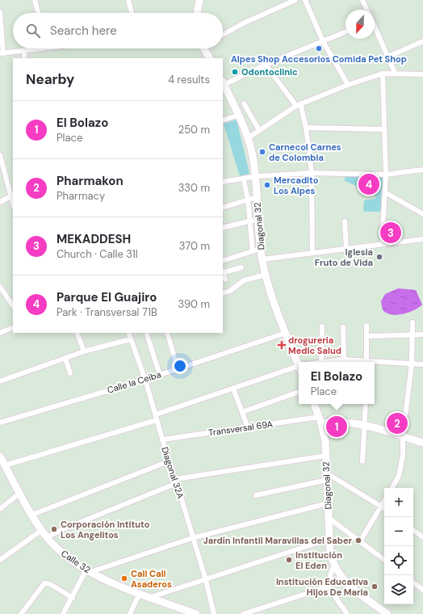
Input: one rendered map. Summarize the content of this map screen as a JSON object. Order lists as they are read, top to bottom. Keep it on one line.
{"streets":{"street":["Diagonal 32","Calle la Ceiba","Transversal 69A","Diagonal 32A","Calle 32"]},"crossings":[["Diagonal 32","Calle la Ceiba"],["Diagonal 32","Transversal 69A"],["Calle la Ceiba","Diagonal 32A"],["Transversal 69A","Diagonal 32A"]],"places":{"other":["Alpes Shop Accesorios Comida Pet Shop","Odontoclinic","Carnecol Carnes de Colombia","Mercadito Los Alpes","Iglesia Fruto de Vida","Corporación Intituto Los Angelitos","Jardín Infantil Maravillas del Saber","Institución El Eden","Cali Cali Asaderos","Institución Educativa Hijos De Maria"],"health":["drogureria Medic Salud"]},"north":"bottom","page":{"search":"Search here","heading":["Nearby","4 results"],"list":[{"mark":"1","name":"El Bolazo","note":"Place","value":"250 m"},{"mark":"2","name":"Pharmakon","note":"Pharmacy","value":"330 m"},{"mark":"3","name":"MEKADDESH","note":"Church · Calle 31I","value":"370 m"},{"mark":"4","name":"Parque El Guajiro","note":"Park · Transversal 71B","value":"390 m"}],"pins":["4","3","2","1"],"popup":["El Bolazo","Place"],"map_buttons":["+","−"]}}
